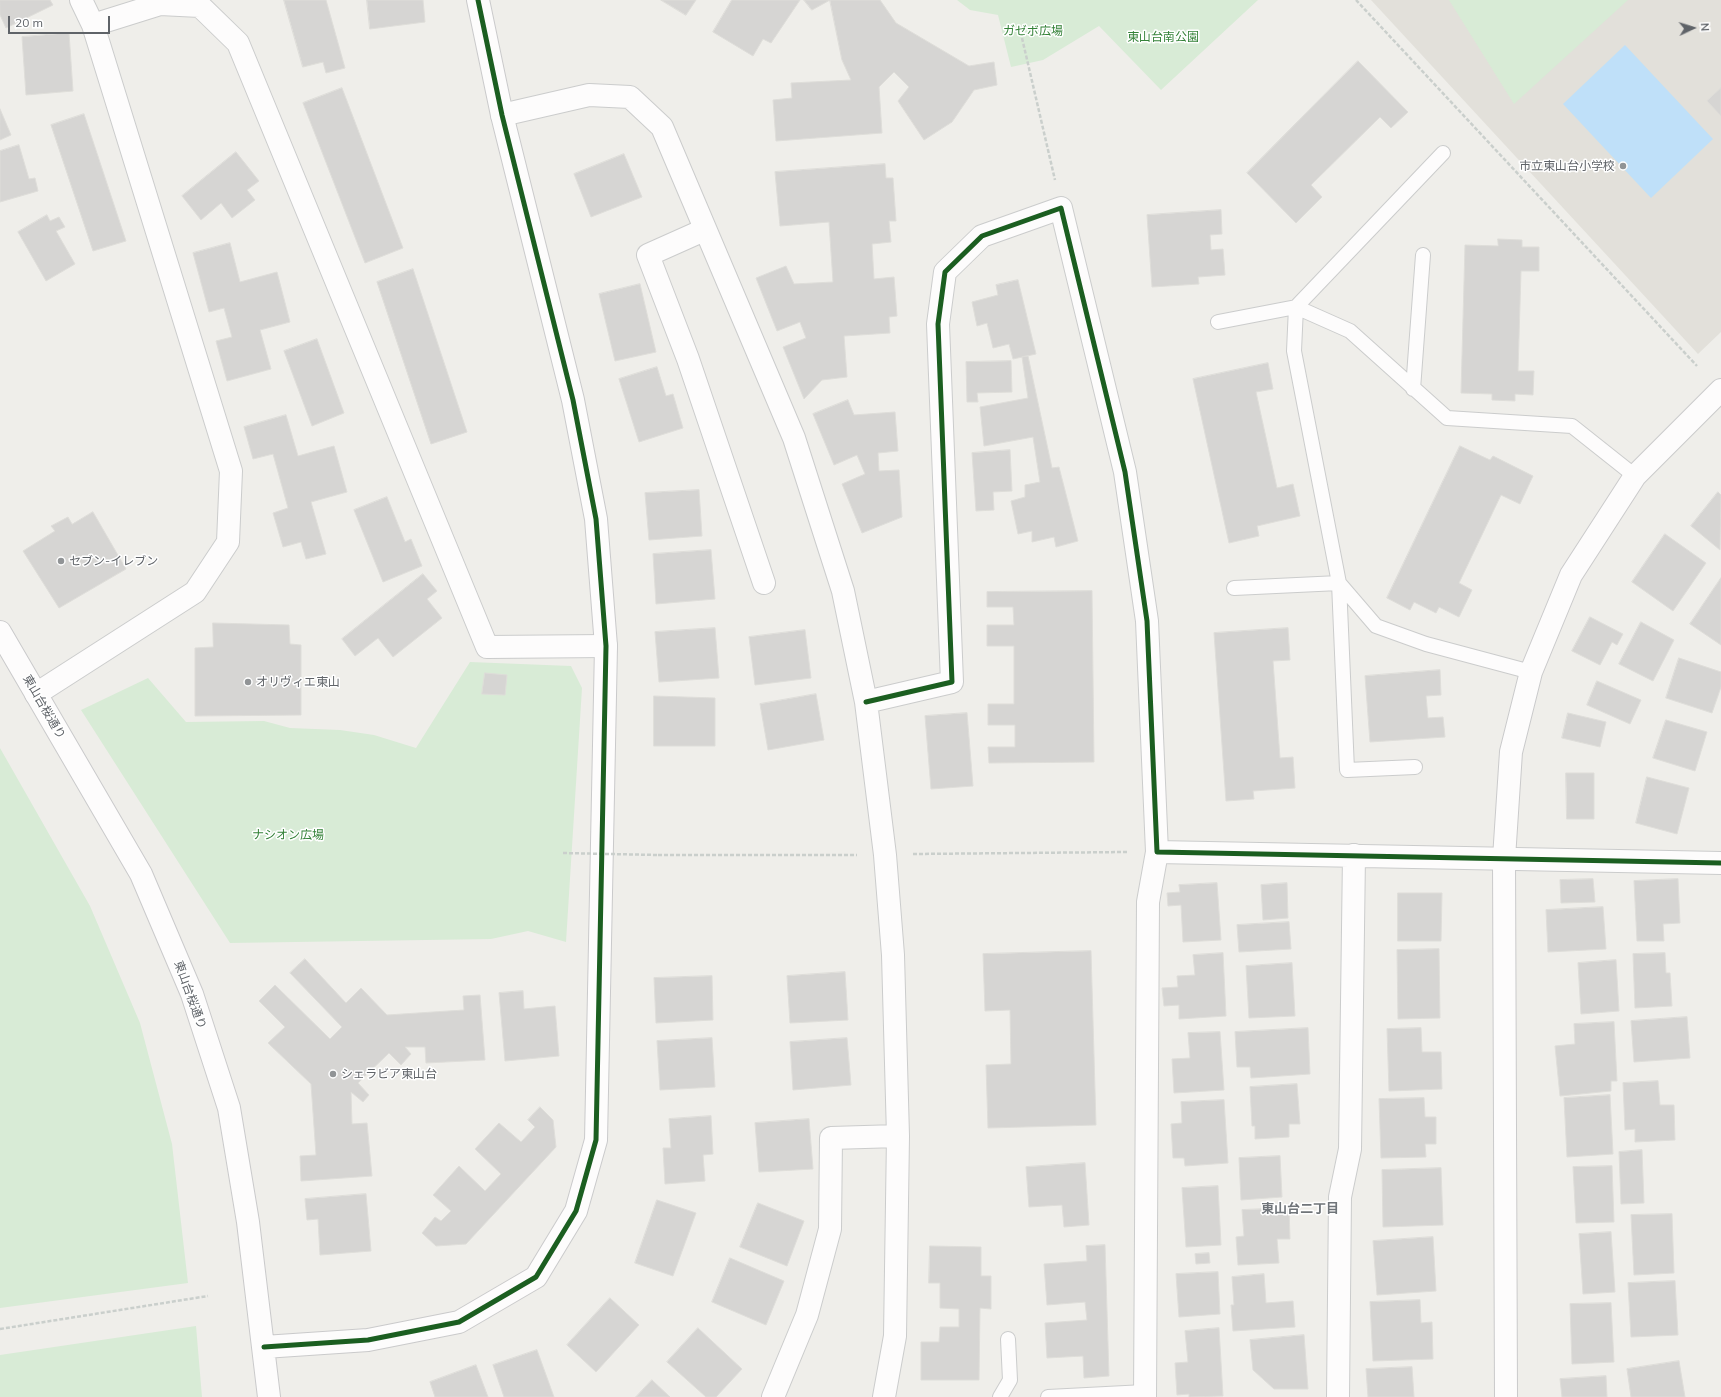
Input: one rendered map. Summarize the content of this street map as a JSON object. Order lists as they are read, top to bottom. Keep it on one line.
{"streets":{"street":["東山台桜通り"]},"districts":["東山台二丁目"],"parks":["ガゼボ広場","東山台南公園","ナシオン広場"],"places":["市立東山台小学校","セブン-イレブン","オリヴィエ東山","シェラビア東山台"],"scale_bar":"20 m","north":"right"}
